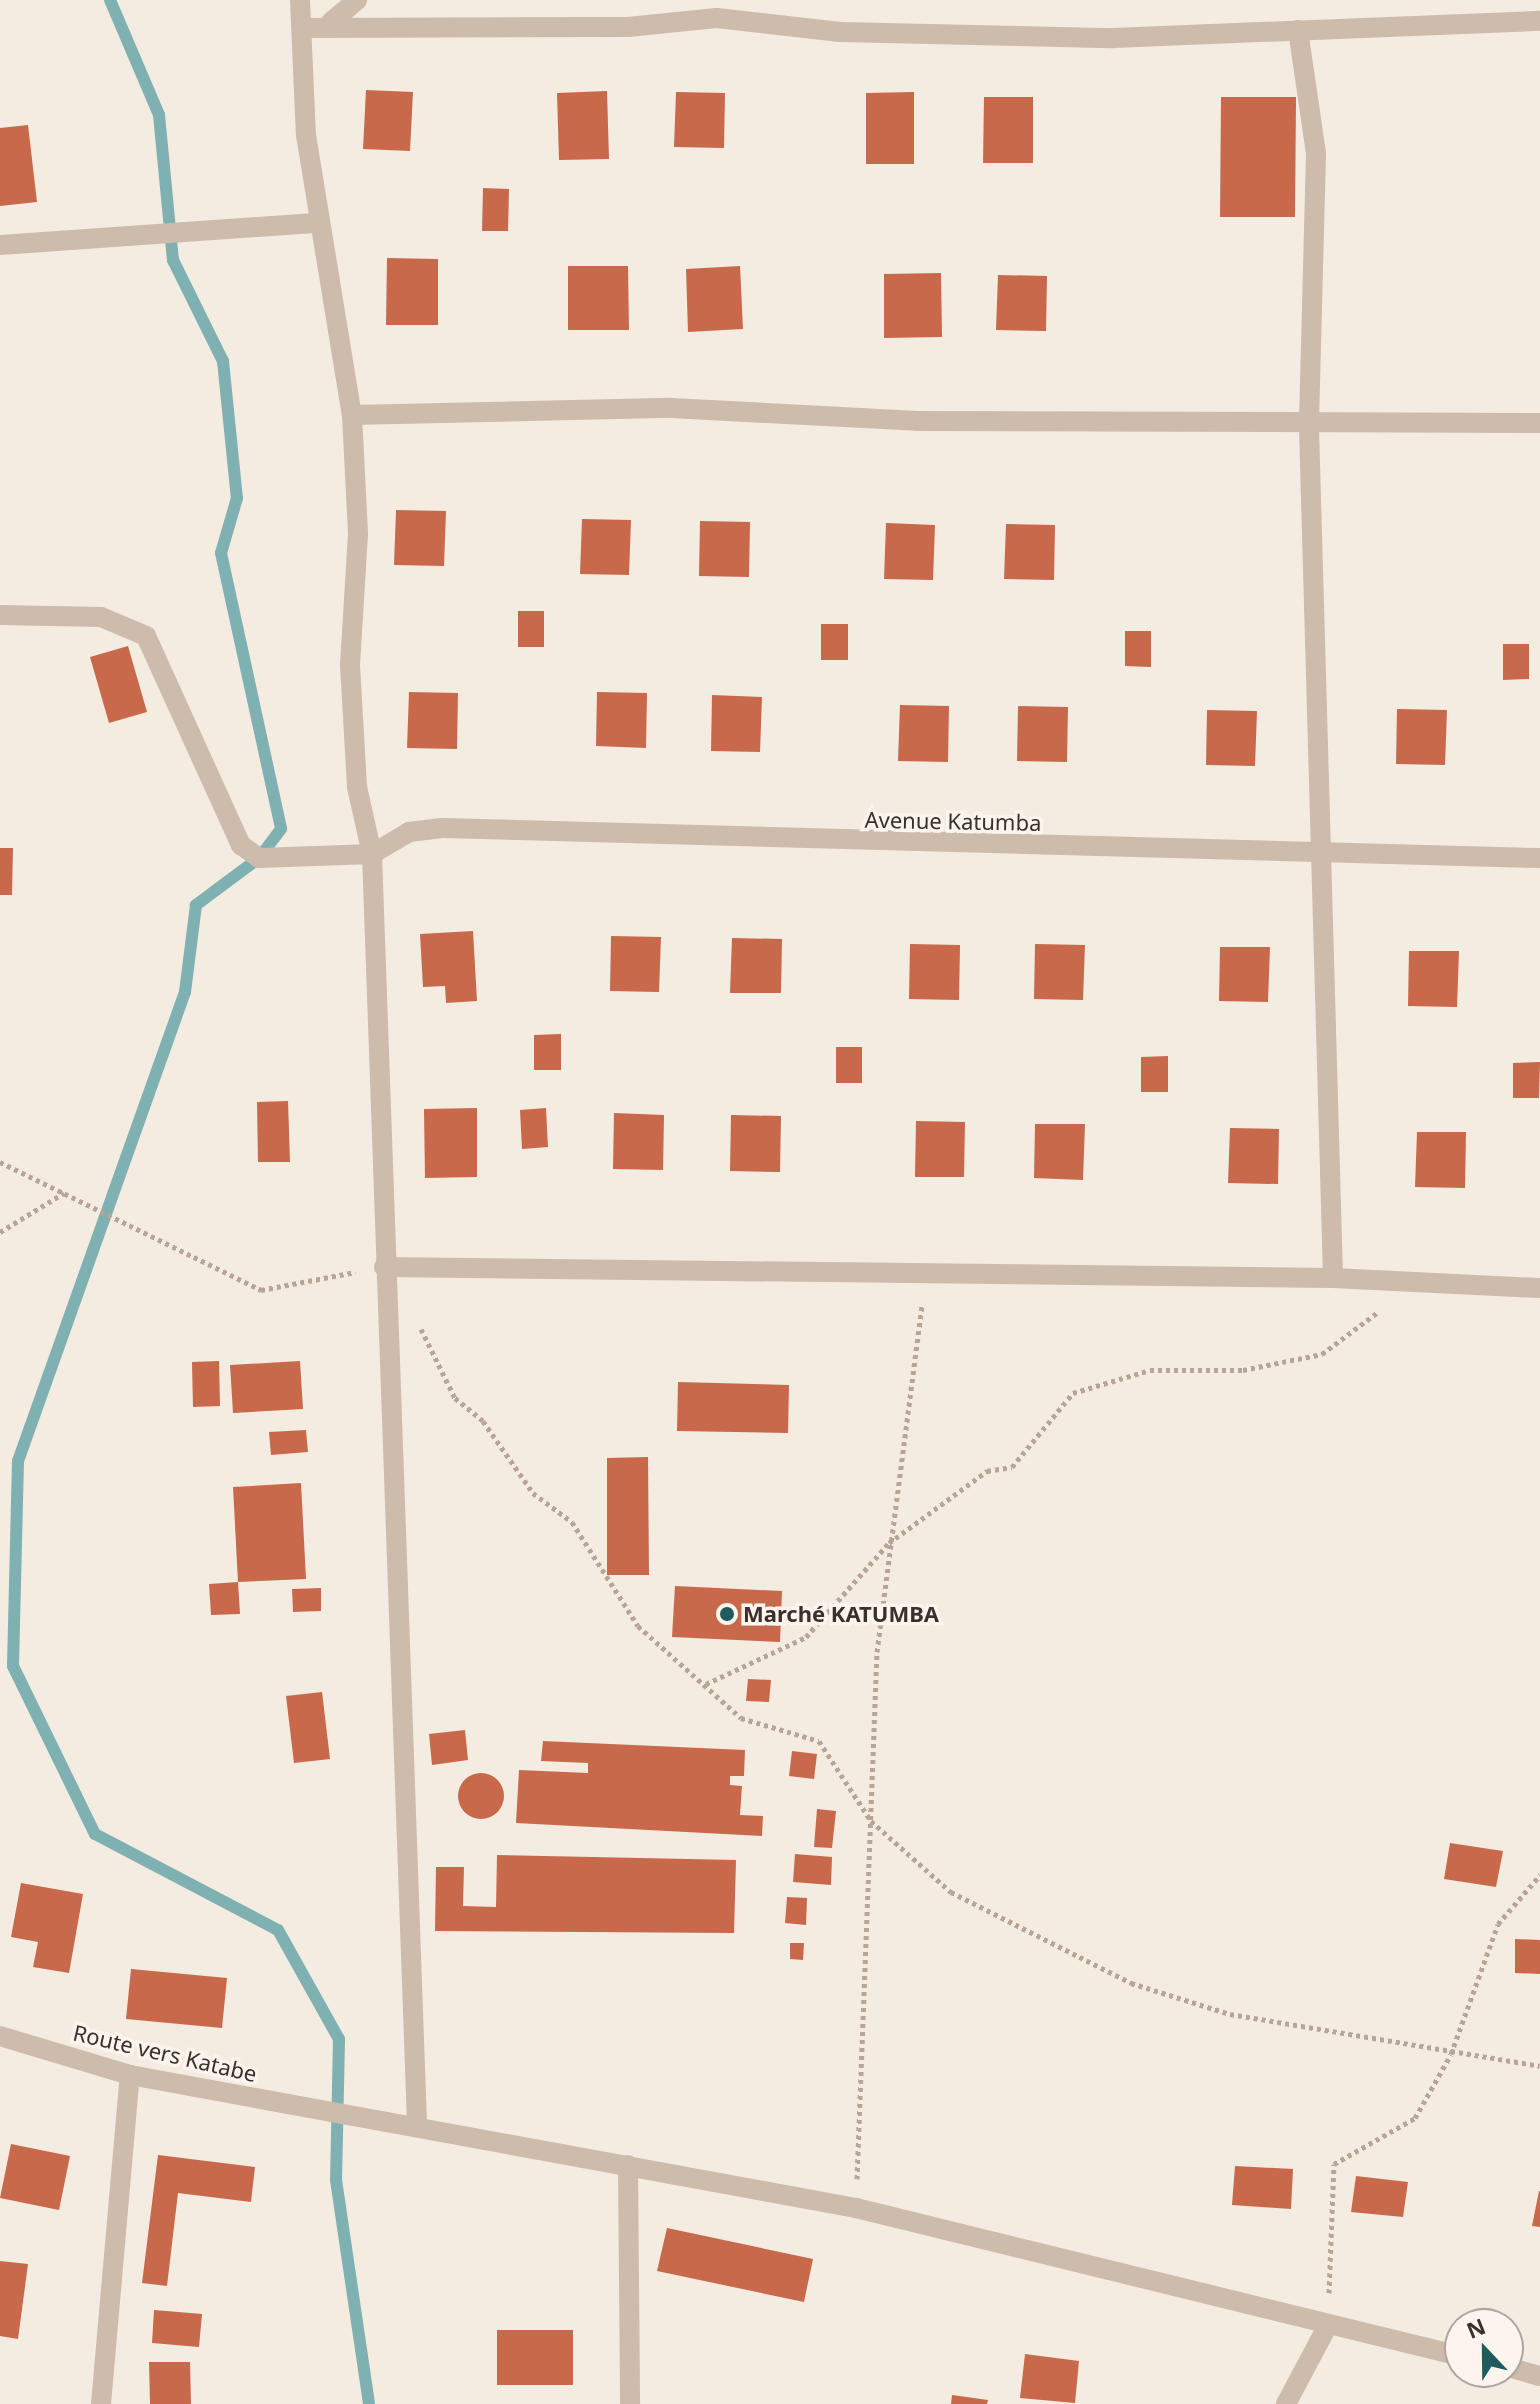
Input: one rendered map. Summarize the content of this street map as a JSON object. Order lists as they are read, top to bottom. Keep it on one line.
{"streets":{"street":["Avenue Katumba","Route vers Katabe"]},"places":["Marché KATUMBA"],"north":"top"}
